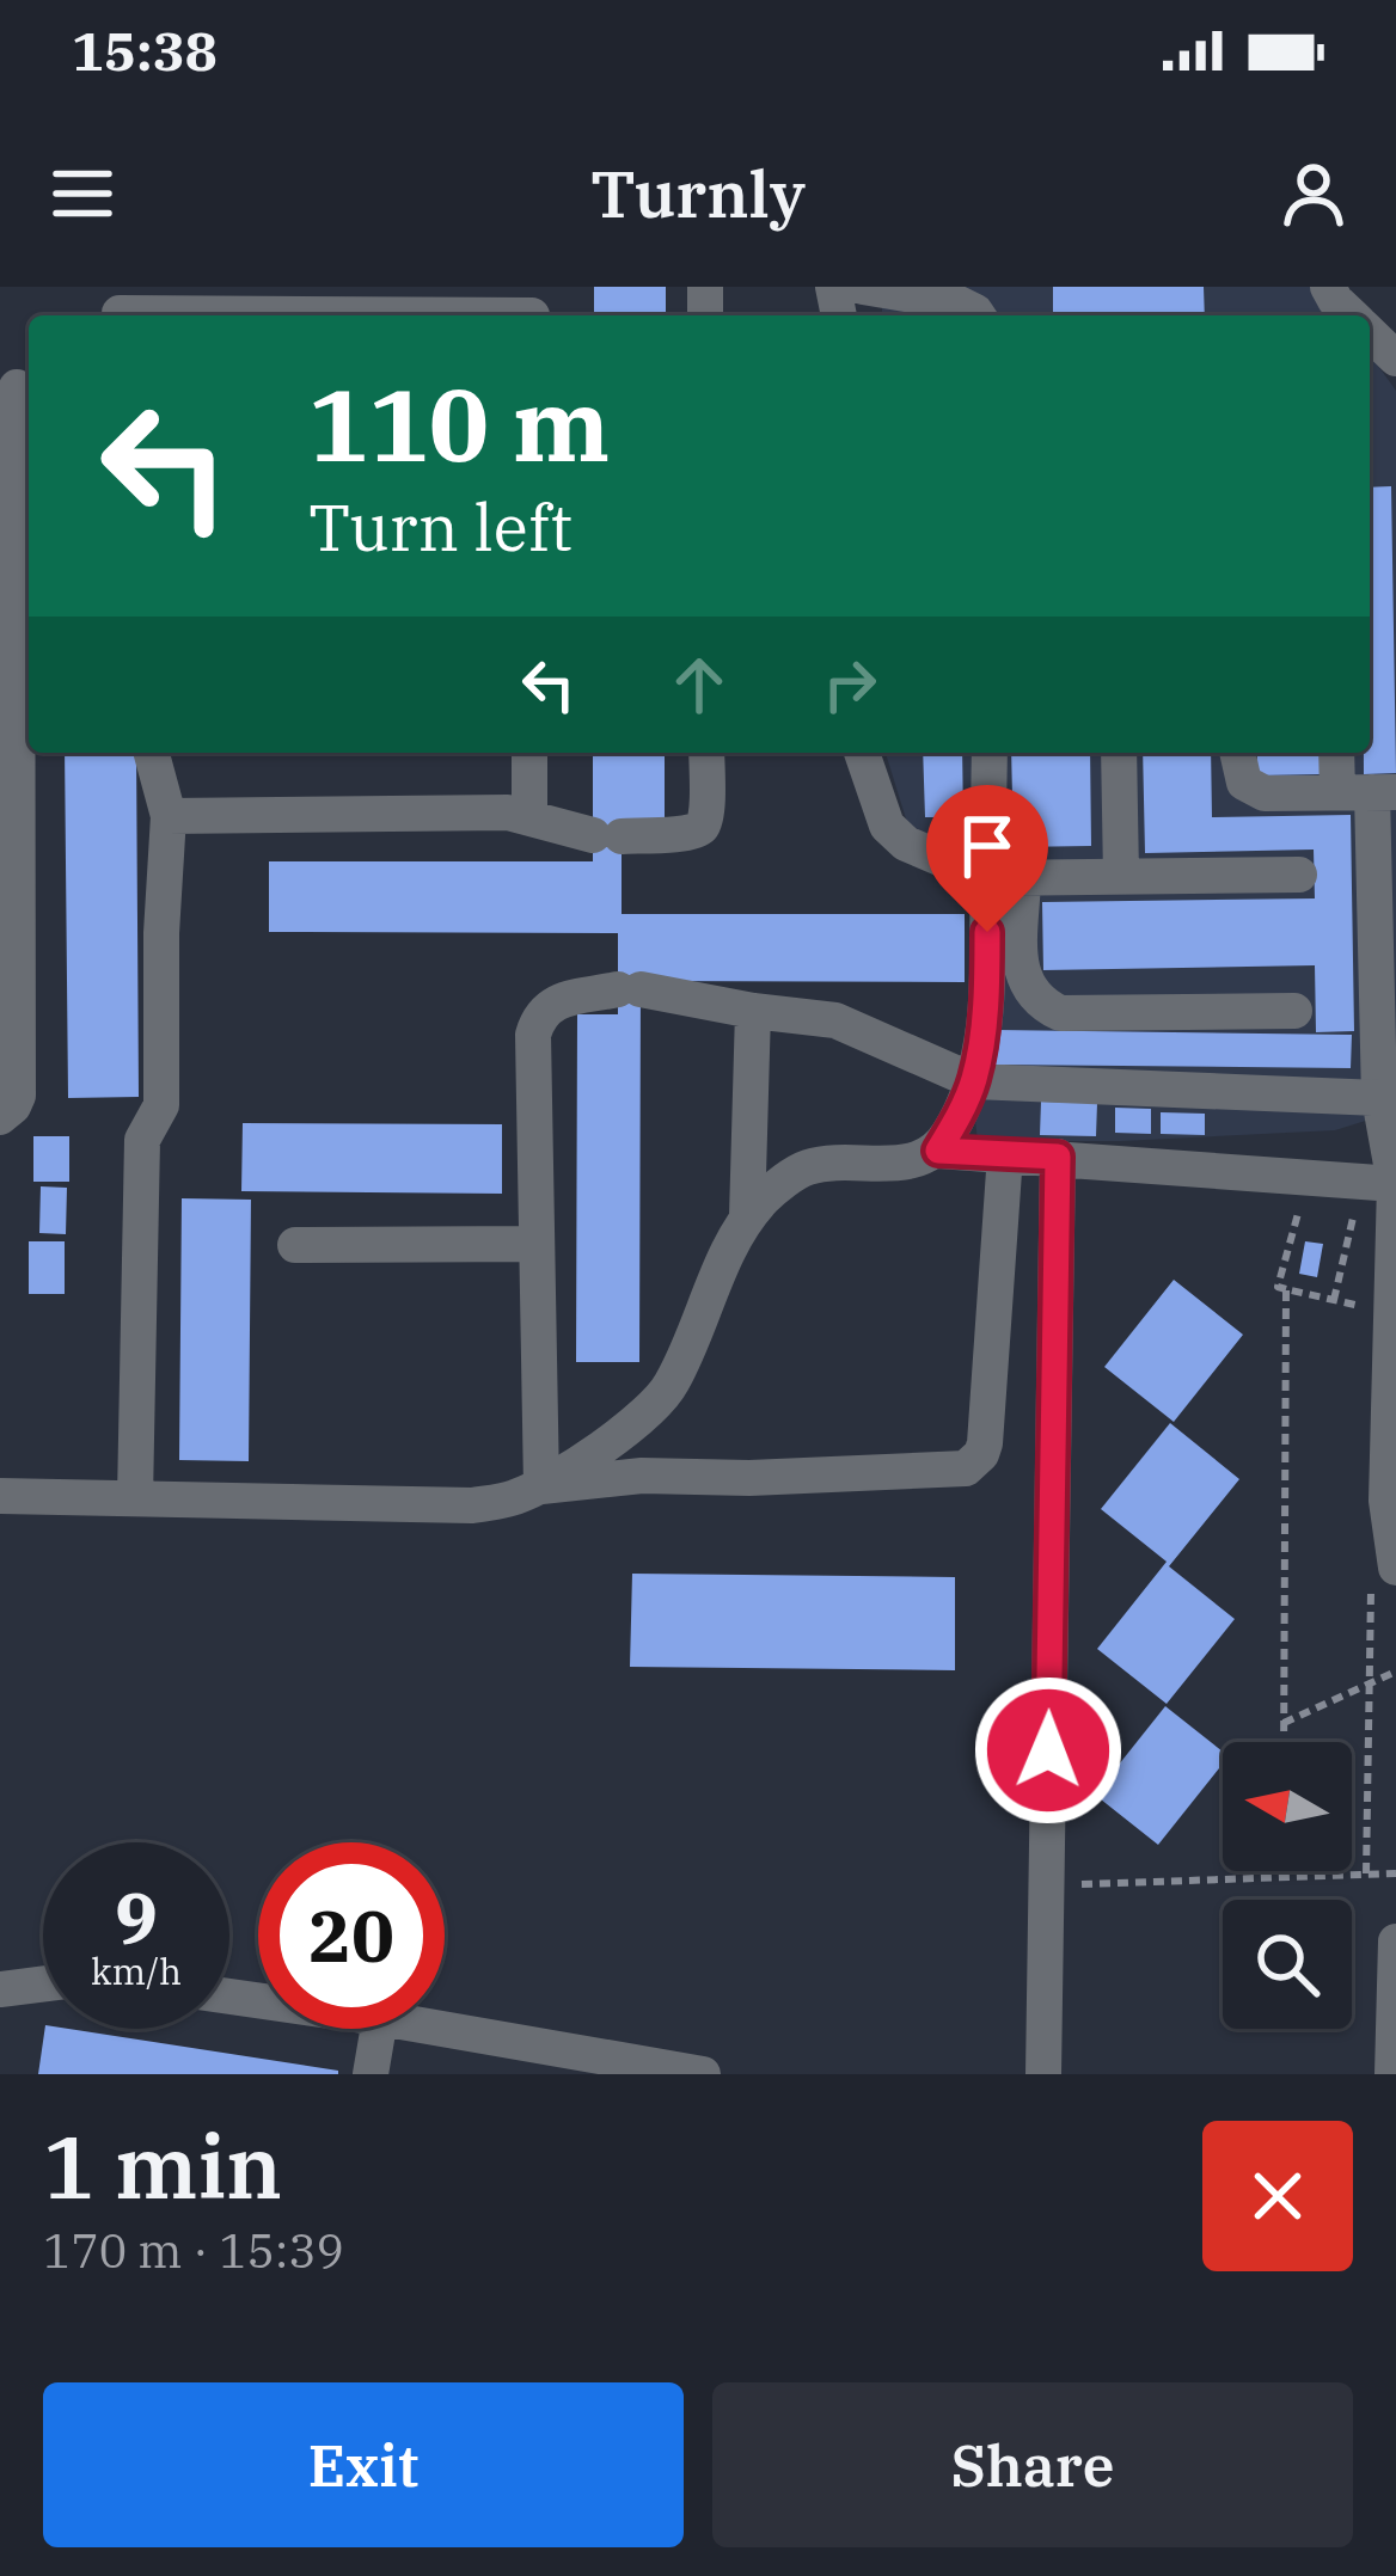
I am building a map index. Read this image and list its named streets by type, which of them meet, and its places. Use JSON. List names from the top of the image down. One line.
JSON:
{"north":"left","page":{"status":"15:38","header":"Turnly","turn":["110 m","Turn left"],"speed":"9 km/h","limit":"20","heading":["1 min","170 m · 15:39"],"buttons":["Exit","Share"]}}
